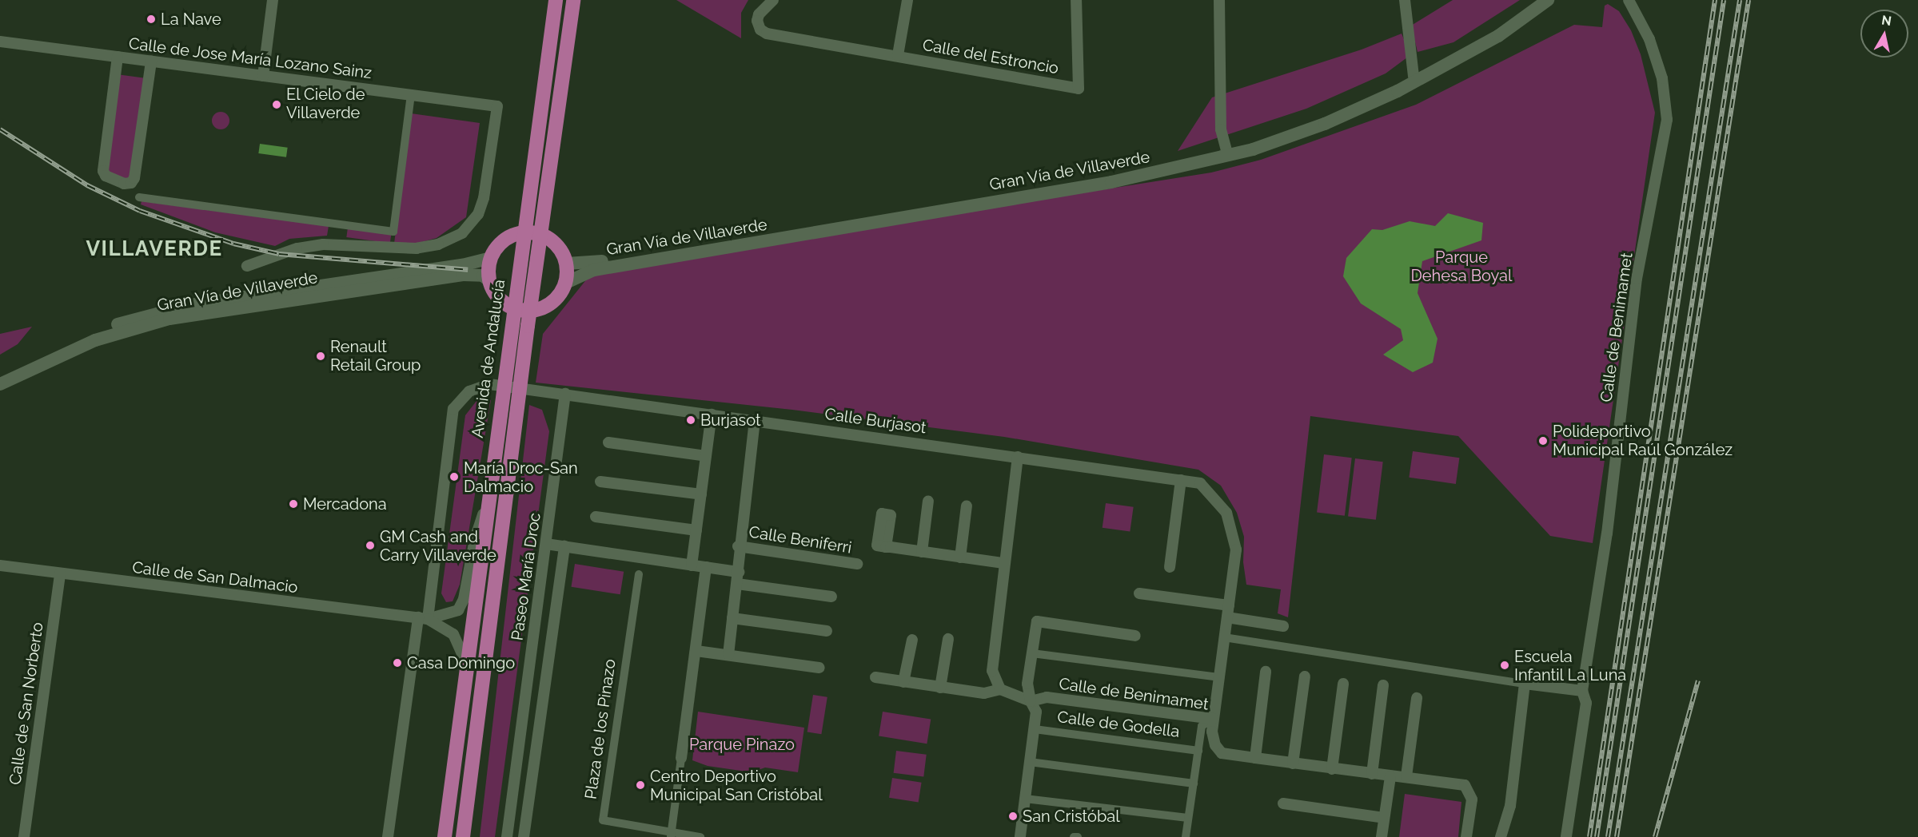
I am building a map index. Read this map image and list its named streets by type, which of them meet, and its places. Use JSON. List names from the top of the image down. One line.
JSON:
{"streets":{"main road":["Avenida de Andalucía"],"street":["Calle del Estroncio","Calle de Jose María Lozano Sainz","Gran Vía de Villaverde","Calle de Benimamet","Calle Burjasot","Calle Beniferri","Paseo María Droc","Calle de San Dalmacio","Calle de San Norberto","Calle de Godella","Plaza de los Pinazo"]},"crossings":[["Calle de Benimamet","Calle Burjasot"],["Calle de Benimamet","Calle de Godella"],["Avenida de Andalucía","Calle de San Dalmacio"],["Calle Burjasot","Calle Beniferri"],["Calle Burjasot","Paseo María Droc"],["Calle Burjasot","Calle de Godella"],["Calle de San Dalmacio","Calle de San Norberto"]],"districts":["VILLAVERDE"],"parks":["Parque Dehesa Boyal","Parque Pinazo"],"places":["La Nave","El Cielo de Villaverde","Renault Retail Group","Burjasot","Polideportivo Municipal Raúl González","María Droc-San Dalmacio","Mercadona","GM Cash and Carry Villaverde","Casa Domingo","Escuela Infantil La Luna","Centro Deportivo Municipal San Cristóbal","San Cristóbal"],"north":"top"}
